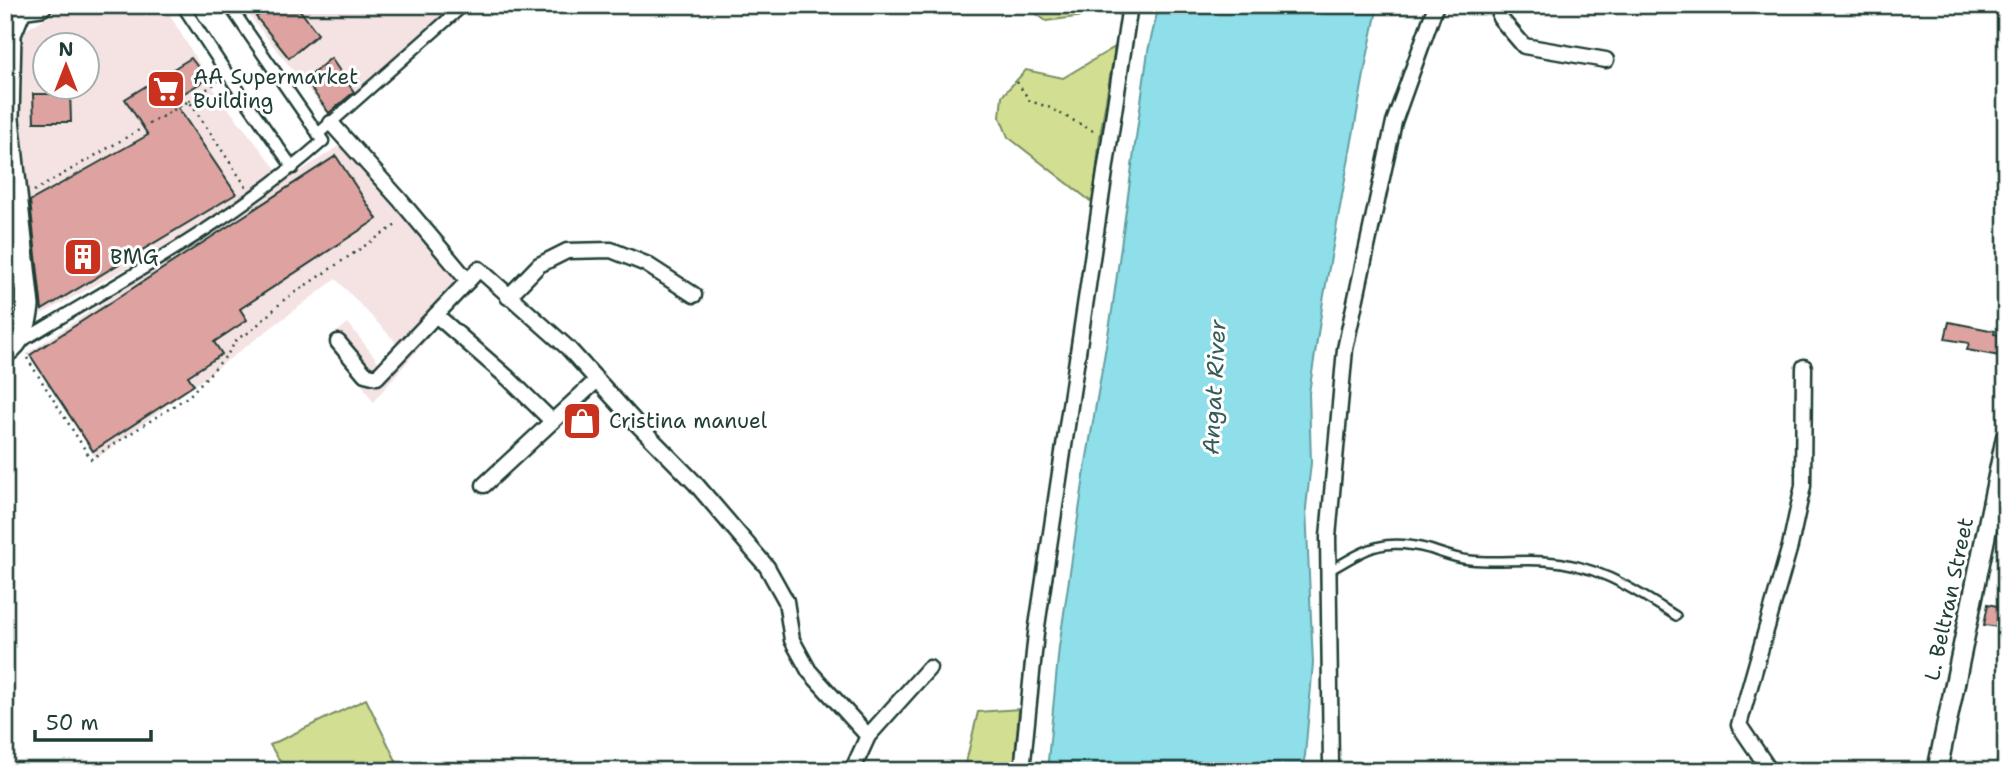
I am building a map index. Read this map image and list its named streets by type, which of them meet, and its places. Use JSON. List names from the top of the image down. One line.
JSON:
{"streets":{"street":["L. Beltran Street"]},"water":["Angat River"],"places":{"supermarket":["AA Supermarket Building"],"building":["BMG"],"shop":["Cristina manuel"]},"scale_bar":"50 m","north":"top"}
